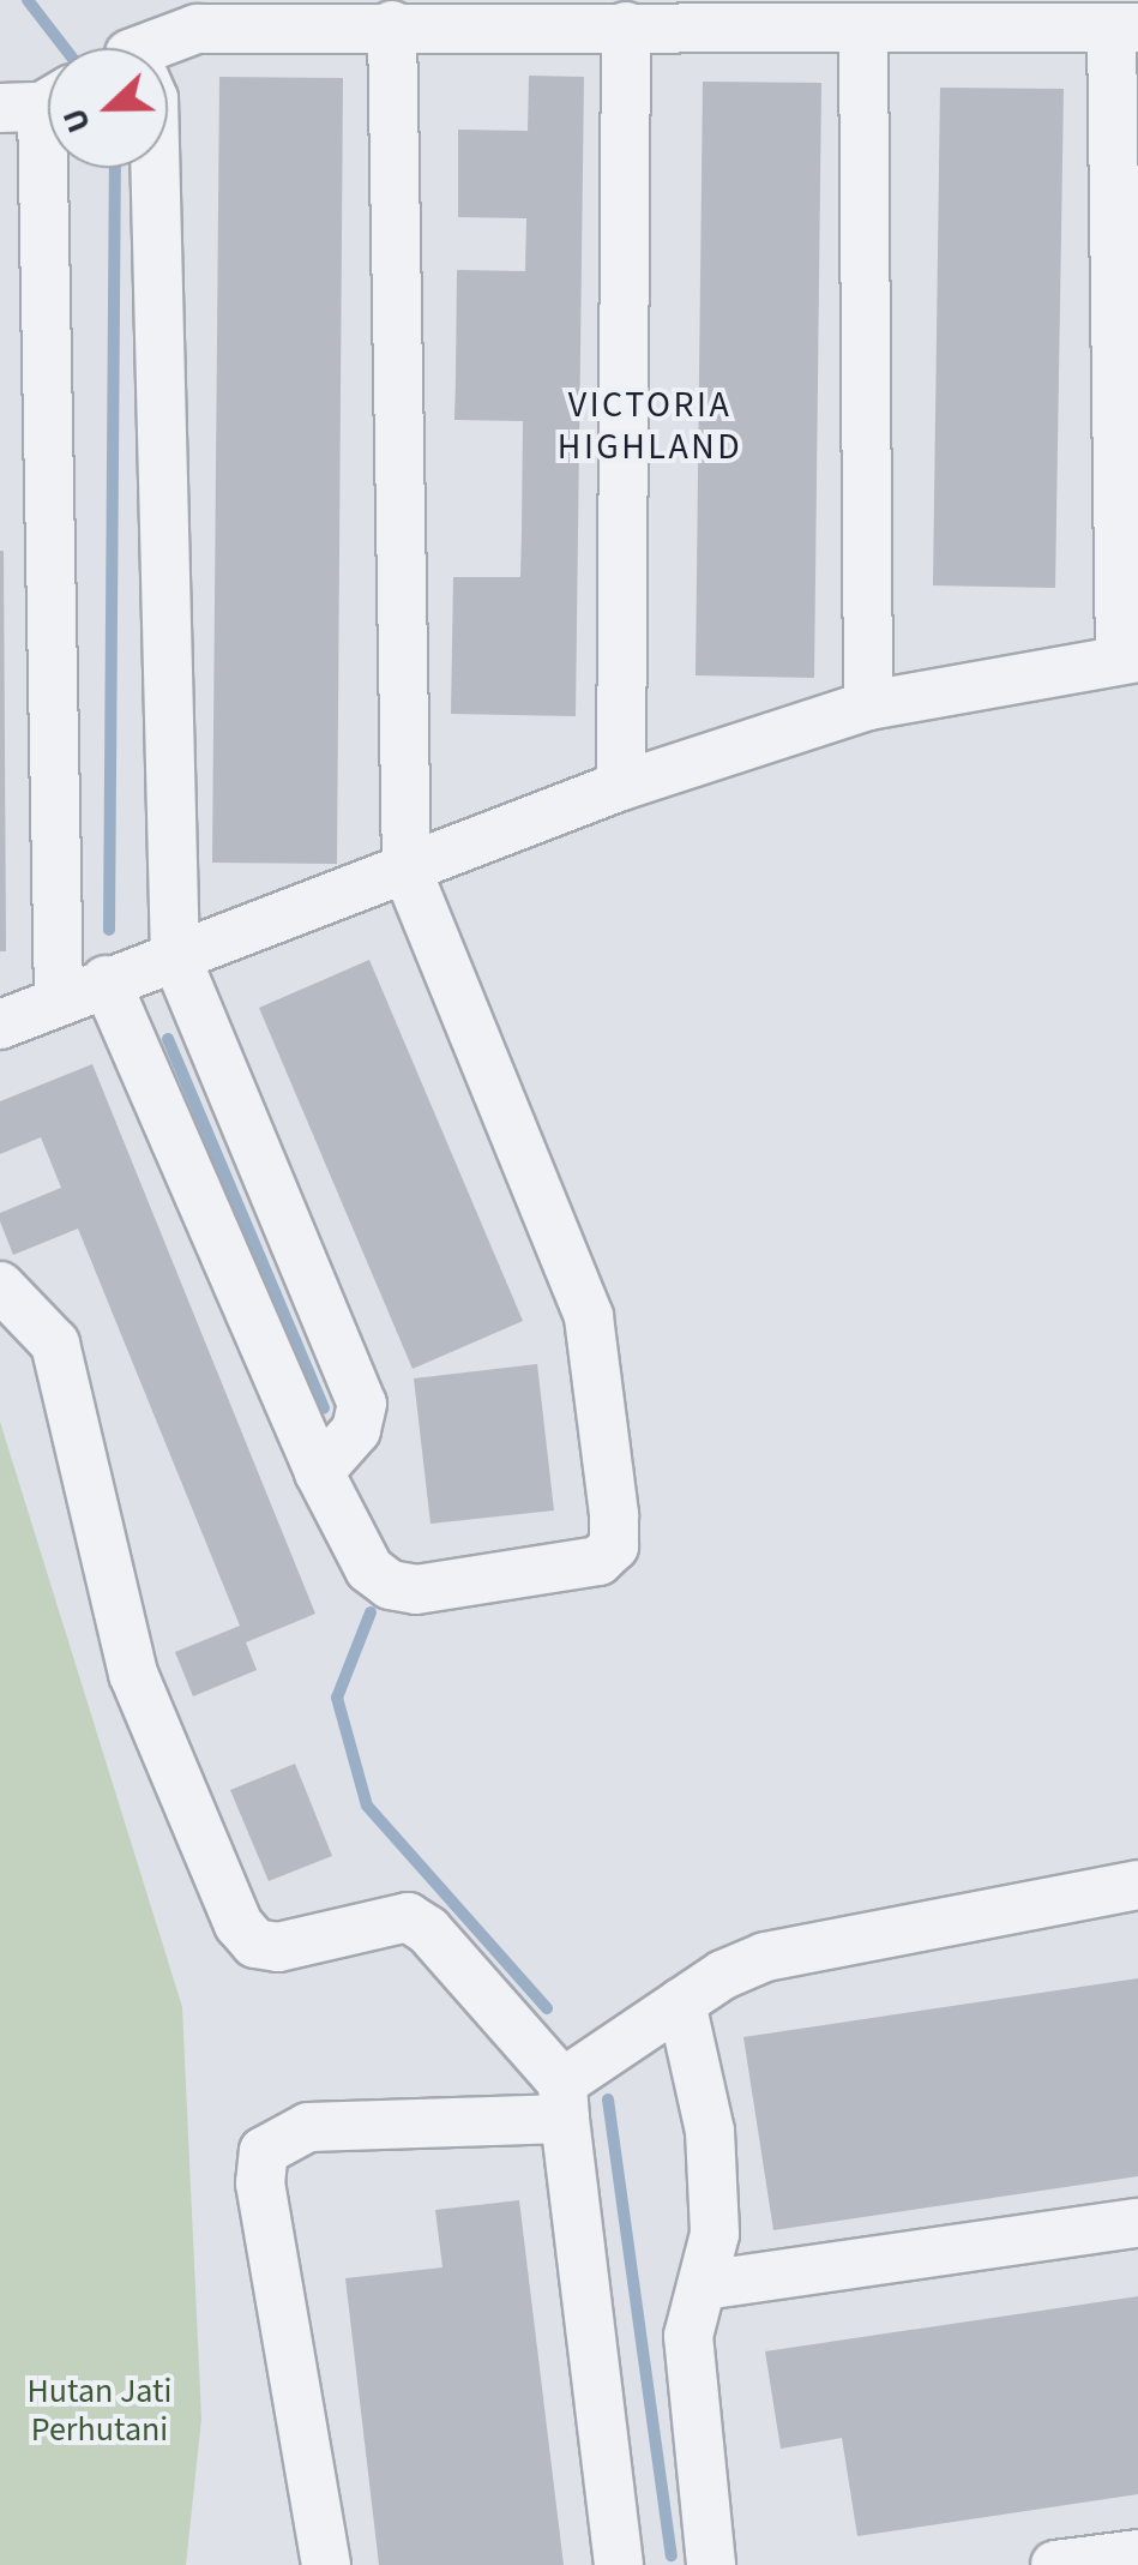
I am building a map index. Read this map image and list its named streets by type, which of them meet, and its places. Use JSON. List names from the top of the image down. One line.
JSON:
{"districts":["VICTORIA HIGHLAND"],"parks":["Hutan Jati Perhutani"],"north":"left"}
